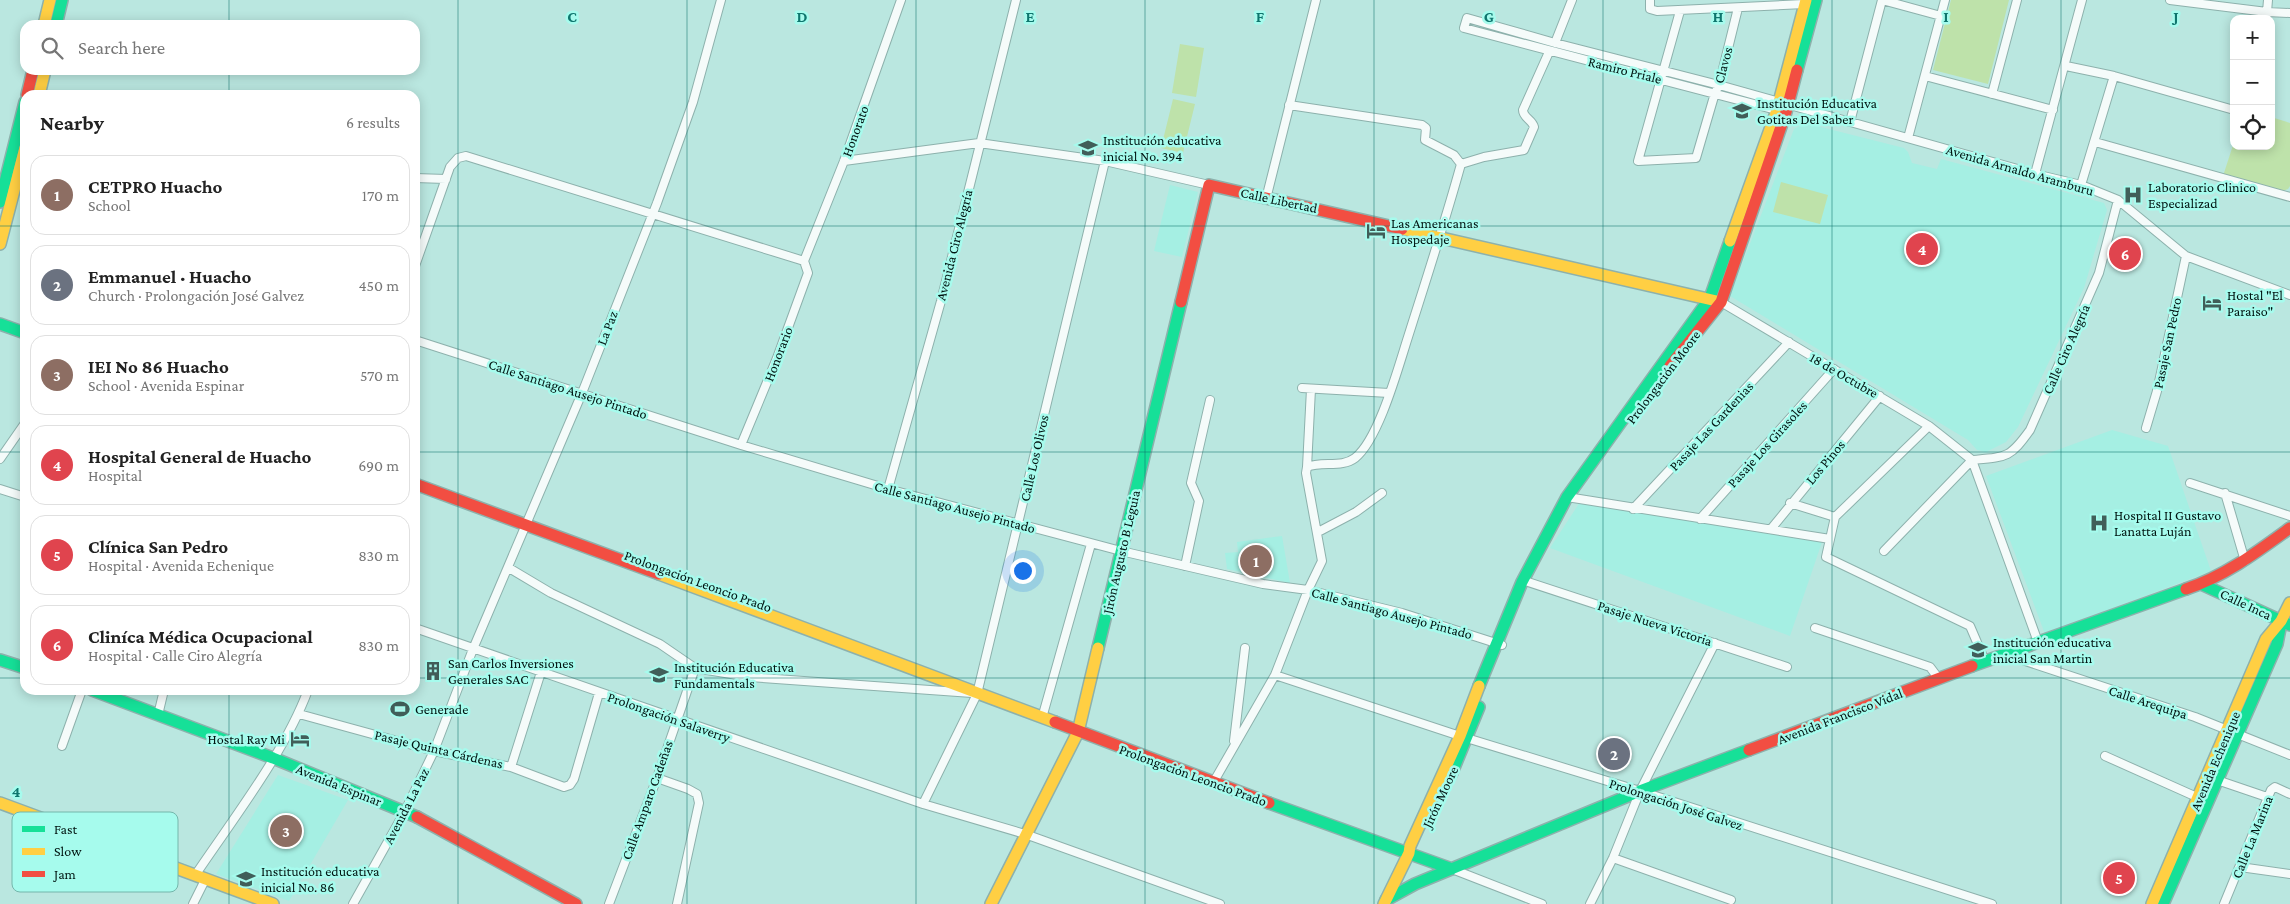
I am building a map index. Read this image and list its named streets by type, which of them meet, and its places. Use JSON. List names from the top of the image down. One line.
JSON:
{"streets":{"street":["Clavos","Ramiro Priale","Honorato","Avenida Arnaldo Aramburu","Calle Libertad","Avenida Ciro Alegría","La Paz","Pasaje San Pedro","Calle Ciro Alegría","Honorario","18 de Octubre","Prolongación Moore","Calle Santiago Ausejo Pintado","Pasaje Las Gardenias","Pasaje Los Girasoles","Calle Los Olivos","Los Pinos","Jirón Augusto B Leguia","Prolongación Leoncio Prado","Calle Inca","Pasaje Nueva Victoria","Calle Arequipa","Avenida Francisco Vidal","Prolongación Salaverry","Pasaje Quinta Cárdenas","Avenida Echenique","Avenida Espinar","Jirón Moore","Calle Amparo Cadeñas","Prolongación José Galvez","Avenida La Paz","Calle La Marina"]},"crossings":[["Clavos","Ramiro Priale"],["Ramiro Priale","Avenida Arnaldo Aramburu"],["Ramiro Priale","Prolongación Moore"],["Honorato","Calle Libertad"],["Honorato","Honorario"],["Avenida Arnaldo Aramburu","Pasaje San Pedro"],["Avenida Arnaldo Aramburu","Calle Ciro Alegría"],["Avenida Arnaldo Aramburu","Prolongación Moore"],["Calle Libertad","Avenida Ciro Alegría"],["Calle Libertad","18 de Octubre"],["Calle Libertad","Prolongación Moore"],["Calle Libertad","Calle Los Olivos"],["Calle Libertad","Jirón Augusto B Leguia"],["Avenida Ciro Alegría","Calle Santiago Ausejo Pintado"],["La Paz","Calle Santiago Ausejo Pintado"],["La Paz","Prolongación Leoncio Prado"],["La Paz","Prolongación Salaverry"],["La Paz","Avenida La Paz"],["Calle Ciro Alegría","18 de Octubre"],["Honorario","Calle Santiago Ausejo Pintado"],["18 de Octubre","Prolongación Moore"],["18 de Octubre","Pasaje Las Gardenias"],["18 de Octubre","Pasaje Los Girasoles"],["18 de Octubre","Los Pinos"],["Prolongación Moore","Calle Santiago Ausejo Pintado"],["Prolongación Moore","Pasaje Nueva Victoria"],["Prolongación Moore","Jirón Moore"],["Prolongación Moore","Prolongación José Galvez"],["Calle Santiago Ausejo Pintado","Calle Los Olivos"],["Calle Santiago Ausejo Pintado","Jirón Augusto B Leguia"],["Calle Los Olivos","Prolongación Leoncio Prado"],["Calle Los Olivos","Prolongación Salaverry"],["Jirón Augusto B Leguia","Prolongación Leoncio Prado"],["Jirón Augusto B Leguia","Prolongación Salaverry"],["Prolongación Leoncio Prado","Avenida Francisco Vidal"],["Prolongación Leoncio Prado","Jirón Moore"],["Prolongación Leoncio Prado","Calle Amparo Cadeñas"],["Calle Inca","Avenida Francisco Vidal"],["Calle Inca","Avenida Echenique"],["Calle Arequipa","Avenida Francisco Vidal"],["Calle Arequipa","Avenida Echenique"],["Avenida Francisco Vidal","Jirón Moore"],["Avenida Francisco Vidal","Prolongación José Galvez"],["Prolongación Salaverry","Pasaje Quinta Cárdenas"],["Prolongación Salaverry","Calle Amparo Cadeñas"],["Prolongación Salaverry","Avenida La Paz"],["Pasaje Quinta Cárdenas","Avenida La Paz"],["Avenida Espinar","Avenida La Paz"],["Jirón Moore","Prolongación José Galvez"]],"places":{"school or university":["Institución Educativa Gotitas Del Saber","Institución educativa inicial No. 394","Institución educativa inicial San Martin","Institución Educativa Fundamentals","Institución educativa inicial No. 86"],"hospital":["Laboratorio Clinico Especializad","Hospital II Gustavo Lanatta Luján"],"hotel":["Las Americanas Hospedaje","Hostal \"El Paraiso\"","Hostal Ray Mi"],"building":["San Carlos Inversiones Generales SAC"],"sports":["Generade"]},"legend":["Fast","Slow","Jam"],"page":{"map_buttons":["+","−"],"search":"Search here","heading":["Nearby","6 results"],"list":[{"mark":"1","name":"CETPRO Huacho","note":"School","value":"170 m"},{"mark":"2","name":"Emmanuel · Huacho","note":"Church · Prolongación José Galvez","value":"450 m"},{"mark":"3","name":"IEI No 86 Huacho","note":"School · Avenida Espinar","value":"570 m"},{"mark":"4","name":"Hospital General de Huacho","note":"Hospital","value":"690 m"},{"mark":"5","name":"Clínica San Pedro","note":"Hospital · Avenida Echenique","value":"830 m"},{"mark":"6","name":"Cliníca Médica Ocupacional","note":"Hospital · Calle Ciro Alegría","value":"830 m"}],"pins":["4","6","1","2","3","5"]},"grid":{"columns":["C","D","E","F","G","H","I","J"],"rows":["4"]}}
